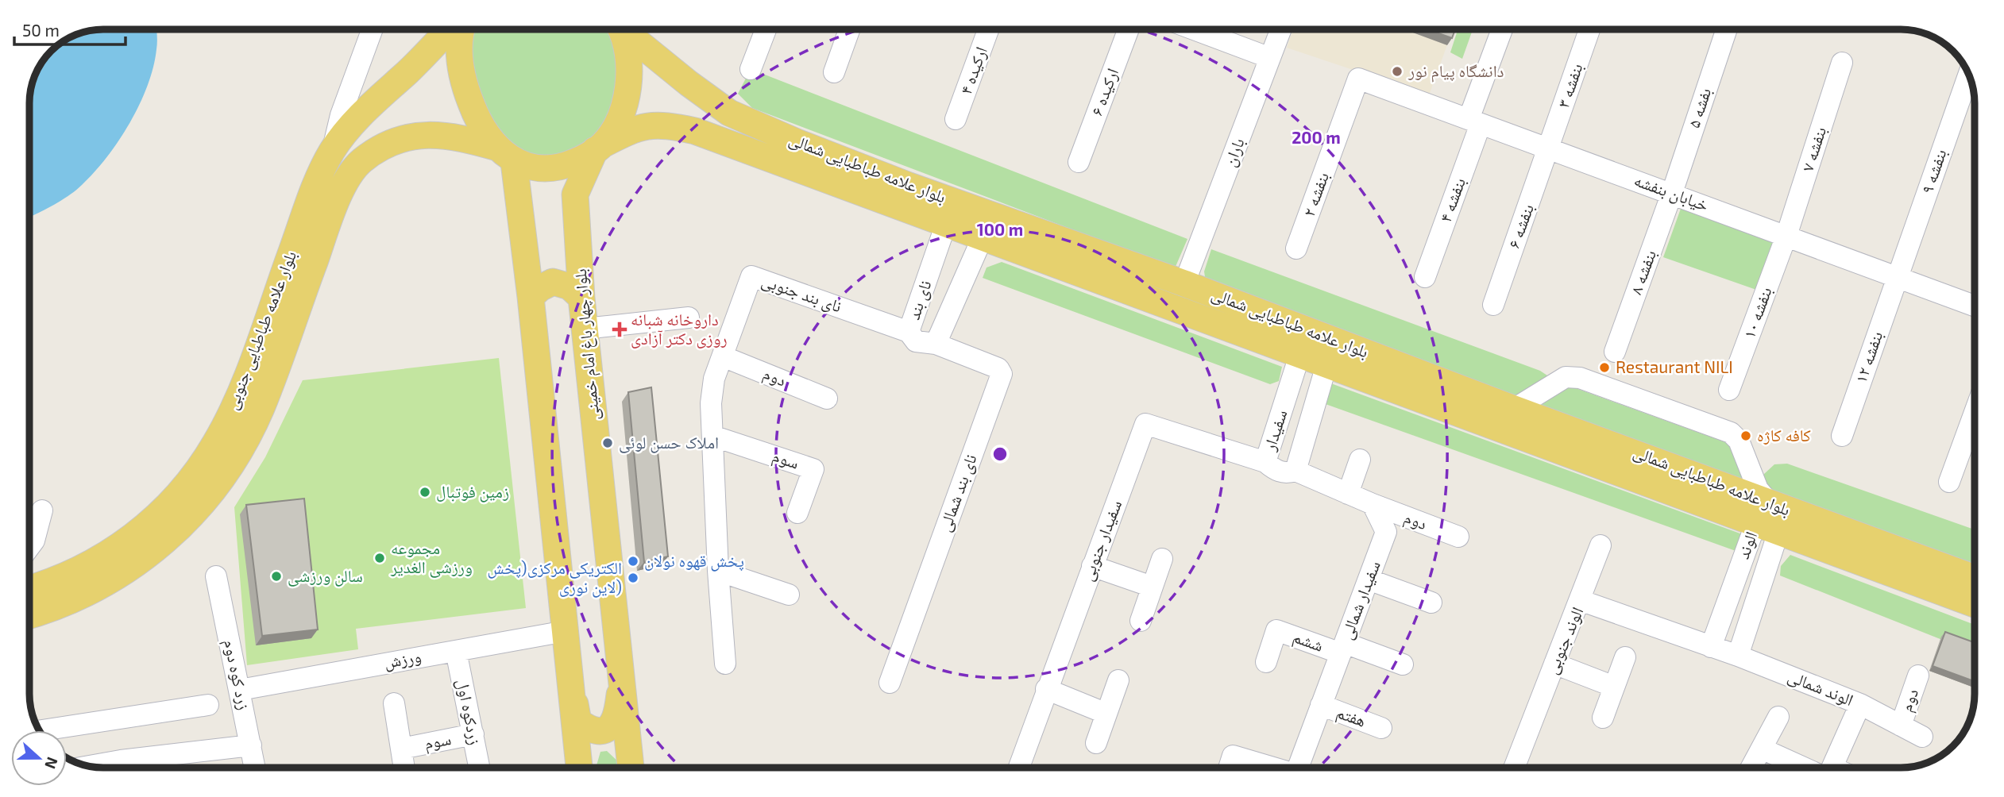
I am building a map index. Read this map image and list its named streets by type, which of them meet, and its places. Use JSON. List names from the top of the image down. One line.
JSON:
{"streets":{"main road":["بلوار علامه طباطبایی شمالی","بلوار علامه طباطبایی جنوبی","بلوار چهار باغ امام خمینی"],"street":["ارکیده ۴","بنفشه ۳","ارکیده ۶","بفشه ۵","بنفشه ۷","باران","بنفشه ۹","خیابان بنفشه","بنفشه ۲","بنفشه ۴","بنفشه ۶","بنفشه ۸","نای بند جنوبی","نای بند","بنفشه ۱۰","بنفشه ۱۲","دوم","سفیدار","سوم","نای بند شمالی","سفیدار جنوبی","الوند","سفیدار شمالی","الوند جنوبی","ششم","ورزش","زرد کوه دوم","الوند شمالی","زردکوه اول","هفتم"]},"crossings":[["بنفشه ۳","خیابان بنفشه"],["بنفشه ۳","بنفشه ۶"],["بفشه ۵","خیابان بنفشه"],["بفشه ۵","بنفشه ۸"],["بنفشه ۷","خیابان بنفشه"],["بنفشه ۷","بنفشه ۱۰"],["باران","بلوار علامه طباطبایی شمالی"],["بلوار علامه طباطبایی شمالی","نای بند"],["بلوار علامه طباطبایی شمالی","بلوار علامه طباطبایی جنوبی"],["بلوار علامه طباطبایی شمالی","بلوار چهار باغ امام خمینی"],["بلوار علامه طباطبایی شمالی","سفیدار"],["بلوار علامه طباطبایی شمالی","الوند"],["بنفشه ۹","خیابان بنفشه"],["بنفشه ۹","بنفشه ۱۲"],["خیابان بنفشه","بنفشه ۲"],["خیابان بنفشه","بنفشه ۴"],["خیابان بنفشه","بنفشه ۶"],["خیابان بنفشه","بنفشه ۸"],["خیابان بنفشه","بنفشه ۱۰"],["خیابان بنفشه","بنفشه ۱۲"],["نای بند جنوبی","نای بند"],["نای بند جنوبی","دوم"],["نای بند جنوبی","سوم"],["نای بند","نای بند شمالی"],["دوم","سفیدار شمالی"],["دوم","الوند شمالی"],["سفیدار","سفیدار جنوبی"],["سوم","زردکوه اول"],["الوند","الوند جنوبی"],["الوند","الوند شمالی"],["سفیدار شمالی","ششم"],["سفیدار شمالی","هفتم"],["الوند جنوبی","الوند شمالی"],["ورزش","زرد کوه دوم"],["ورزش","زردکوه اول"]],"places":{"other":["دانشگاه پیام نور","Restaurant NILI","کافه کاژه","املاک حسن لوئی","زمین فوتبال","مجموعه ورزشی الغدیر","پخش قهوه نولان","سالن ورزشی","الکتریکی مرکزی(پخش لاین نوری)"],"health":["داروخانه شبانه روزی دکتر آزادی"]},"scale_bar":"50 m","north":"right","rings":["200 m","100 m"]}
